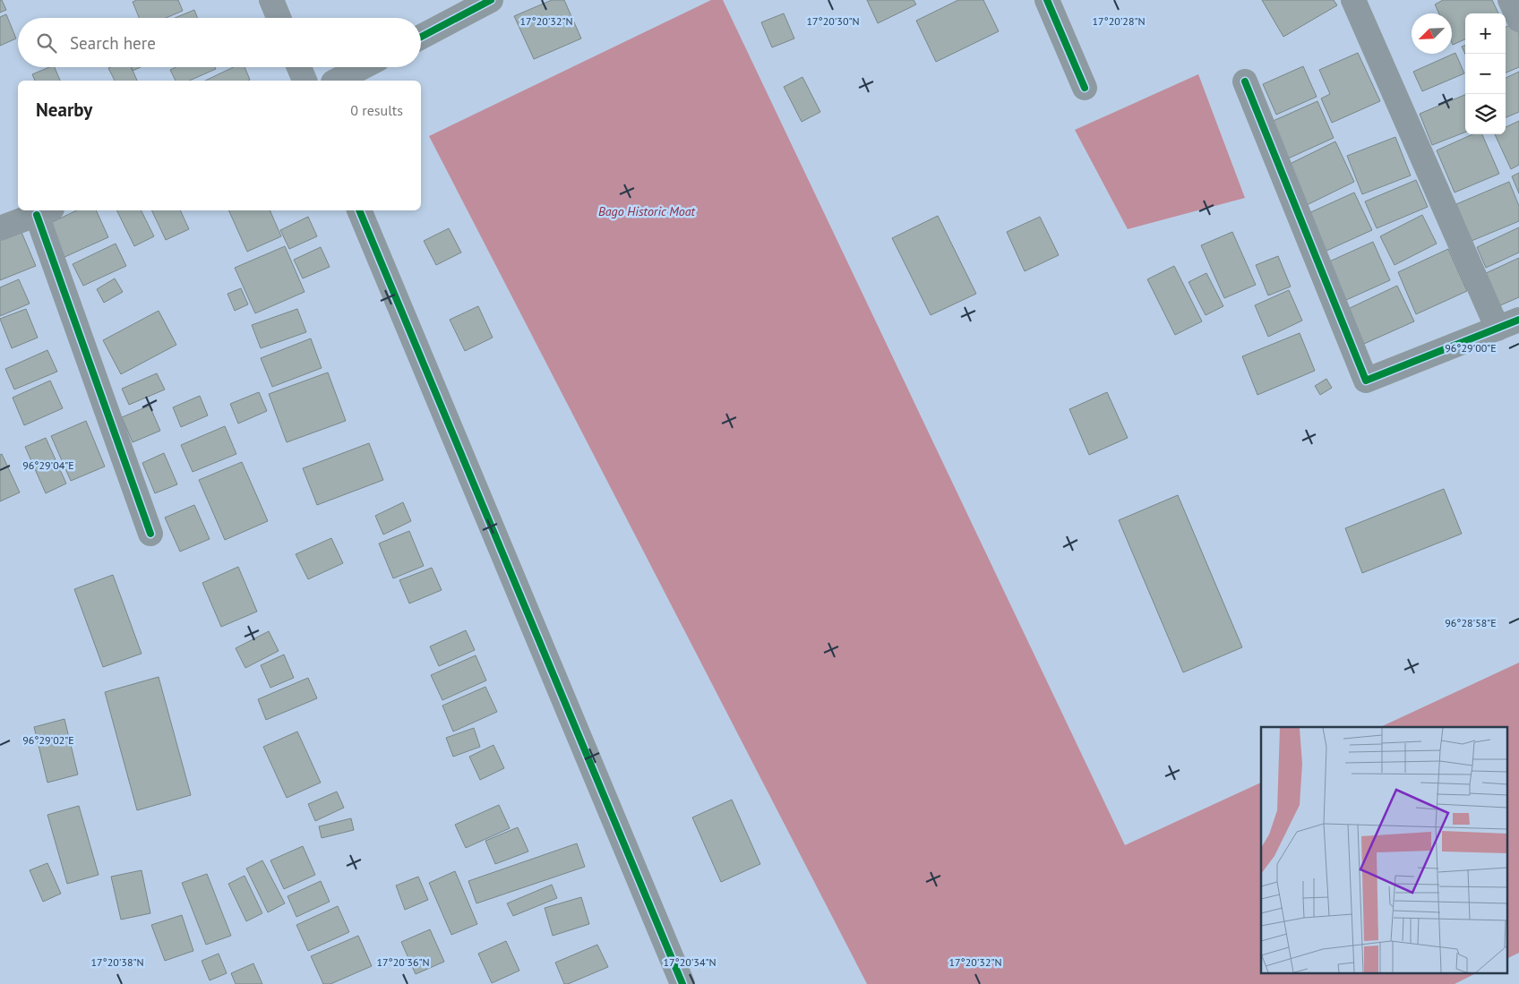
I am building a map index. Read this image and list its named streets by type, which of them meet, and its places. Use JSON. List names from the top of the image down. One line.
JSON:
{"water":["Bago Historic Moat"],"north":"bottom left","page":{"map_buttons":["+","−"],"search":"Search here","heading":["Nearby","0 results"]},"coordinates":["17°20'32\"N","17°20'30\"N","17°20'28\"N","96°29'00\"E","96°29'04\"E","96°28'58\"E","96°29'02\"E","17°20'38\"N","17°20'36\"N","17°20'34\"N"]}
